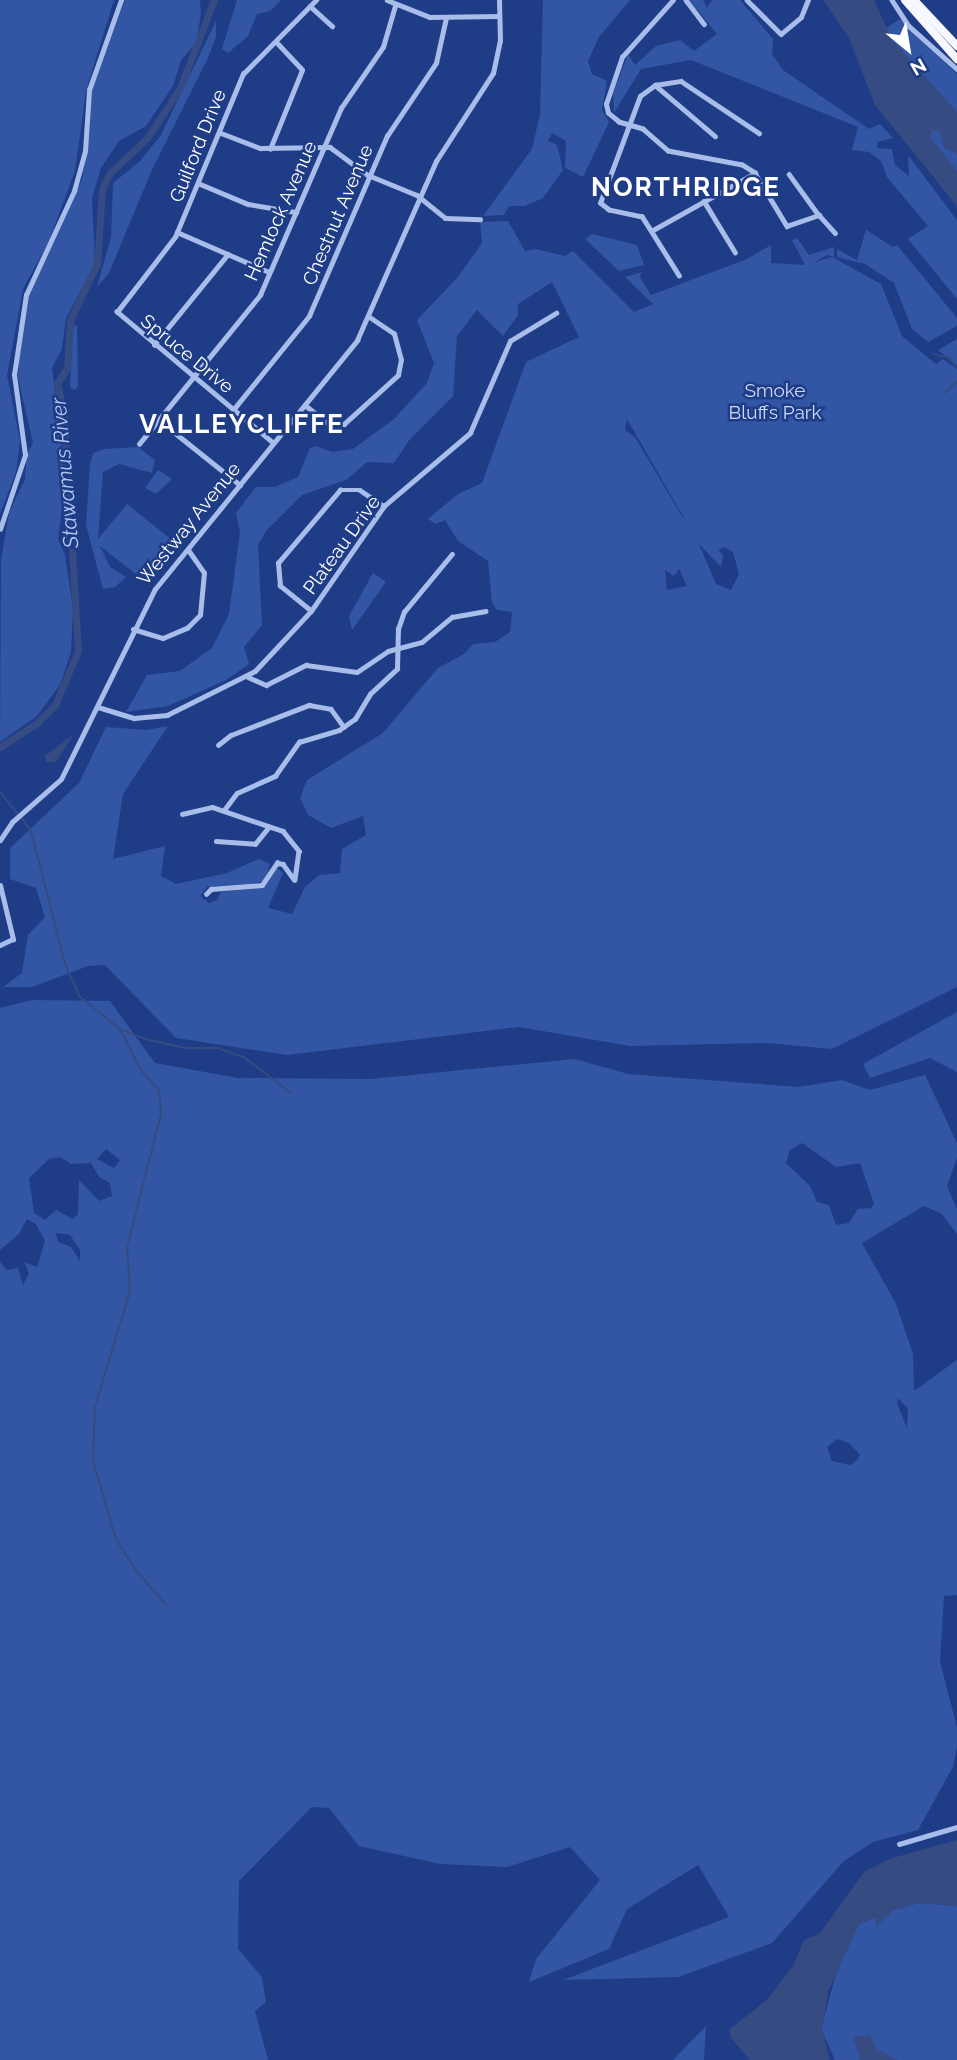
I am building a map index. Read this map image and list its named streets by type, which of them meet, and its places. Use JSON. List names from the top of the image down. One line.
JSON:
{"streets":{"street":["Guilford Drive","Hemlock Avenue","Chestnut Avenue","Spruce Drive","Westway Avenue","Plateau Drive"]},"crossings":[["Guilford Drive","Spruce Drive"],["Hemlock Avenue","Spruce Drive"],["Chestnut Avenue","Spruce Drive"],["Spruce Drive","Westway Avenue"],["Westway Avenue","Plateau Drive"]],"districts":["NORTHRIDGE","VALLEYCLIFFE"],"water":["Stawamus River"],"parks":["Smoke Bluffs Park"],"north":"bottom right"}
